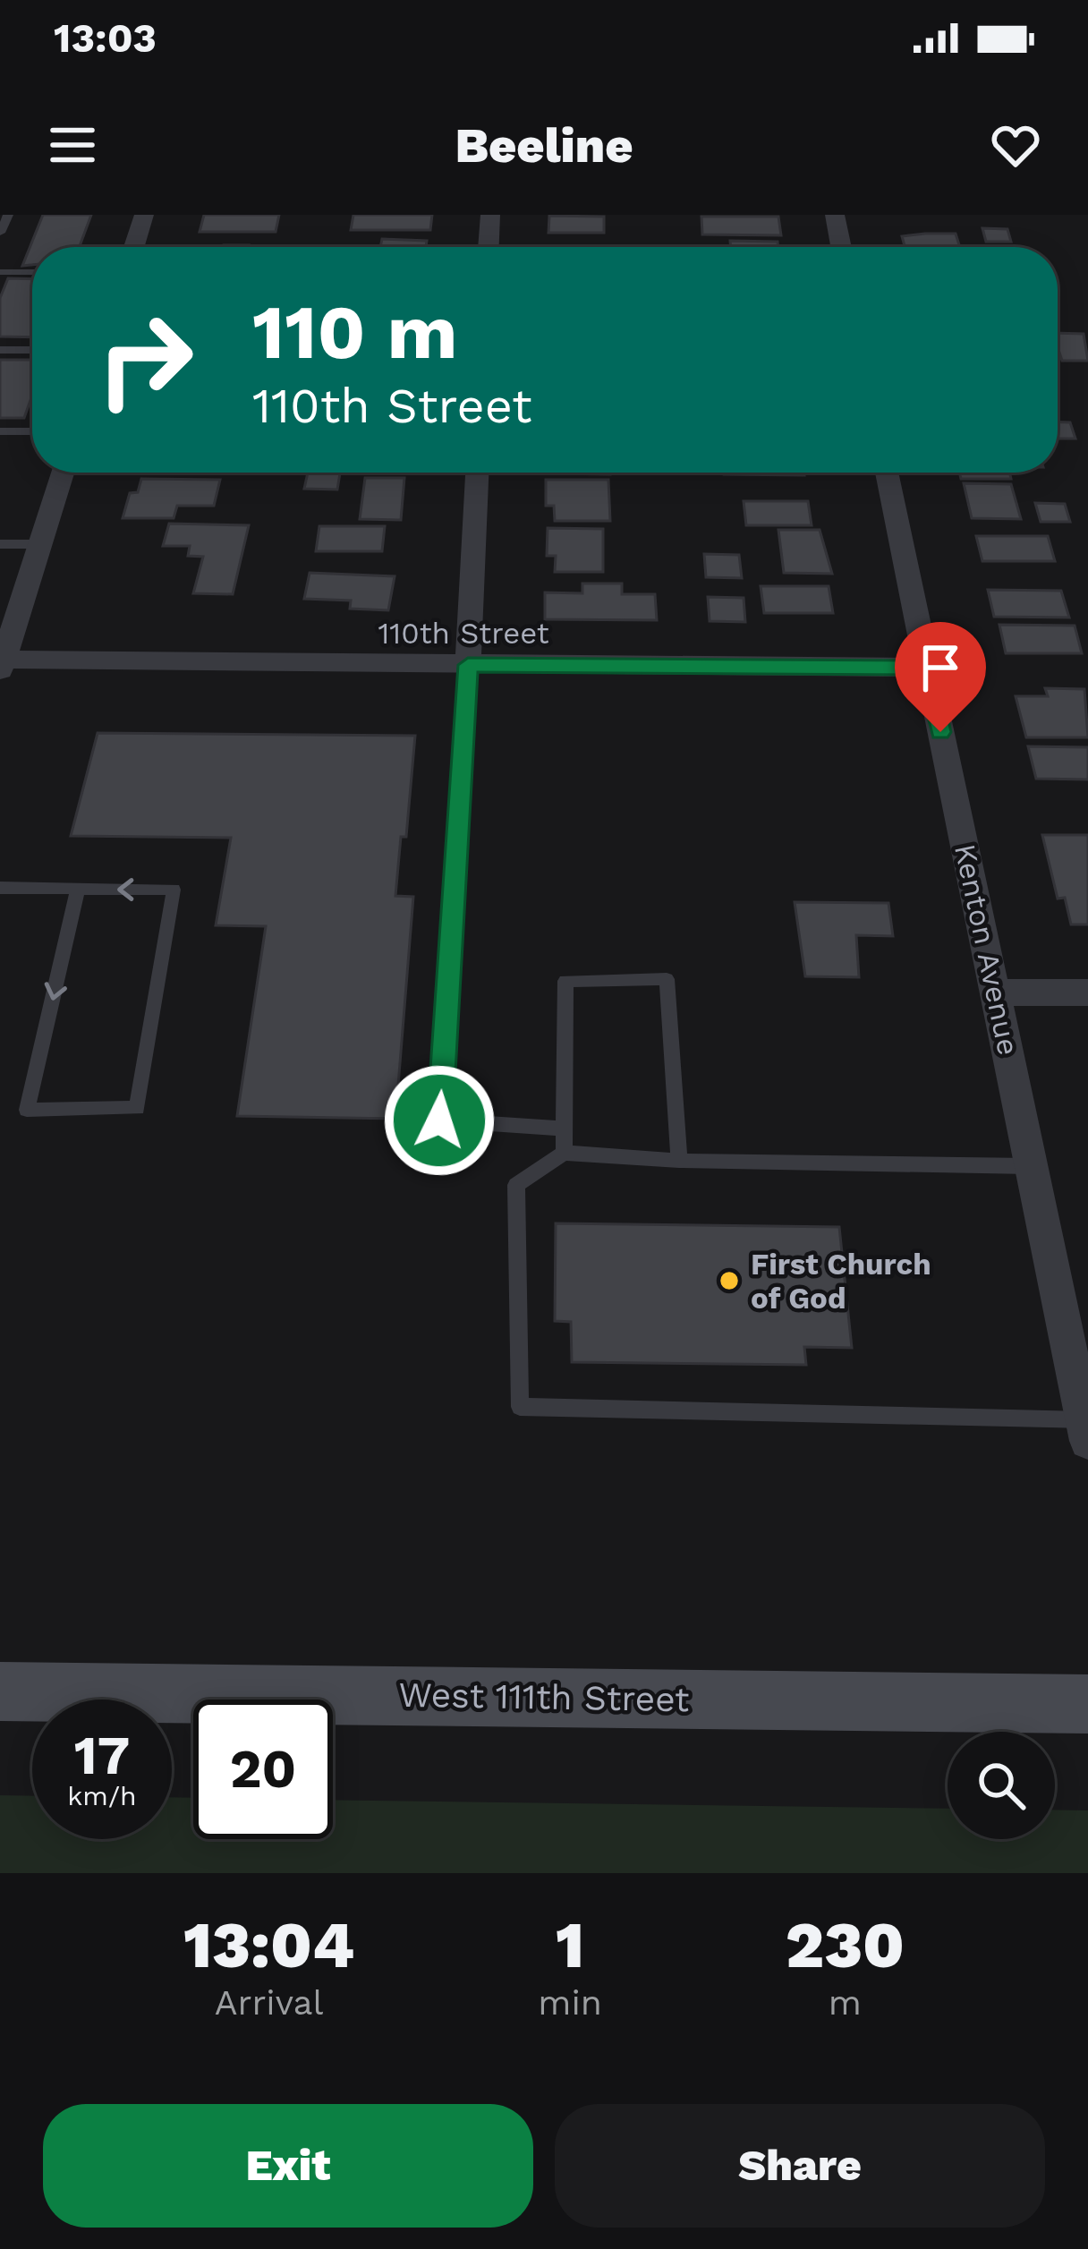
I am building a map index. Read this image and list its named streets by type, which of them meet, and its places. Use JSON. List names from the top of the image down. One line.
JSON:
{"streets":{"main road":["West 111th Street"],"street":["110th Street","Kenton Avenue"]},"crossings":[["110th Street","Kenton Avenue"]],"places":["First Church of God"],"page":{"status":"13:03","header":"Beeline","turn":["110 m","110th Street"],"speed":"17 km/h","limit":"20","eta":["13:04","Arrival","1","min","230","m"],"buttons":["Exit","Share"]}}
